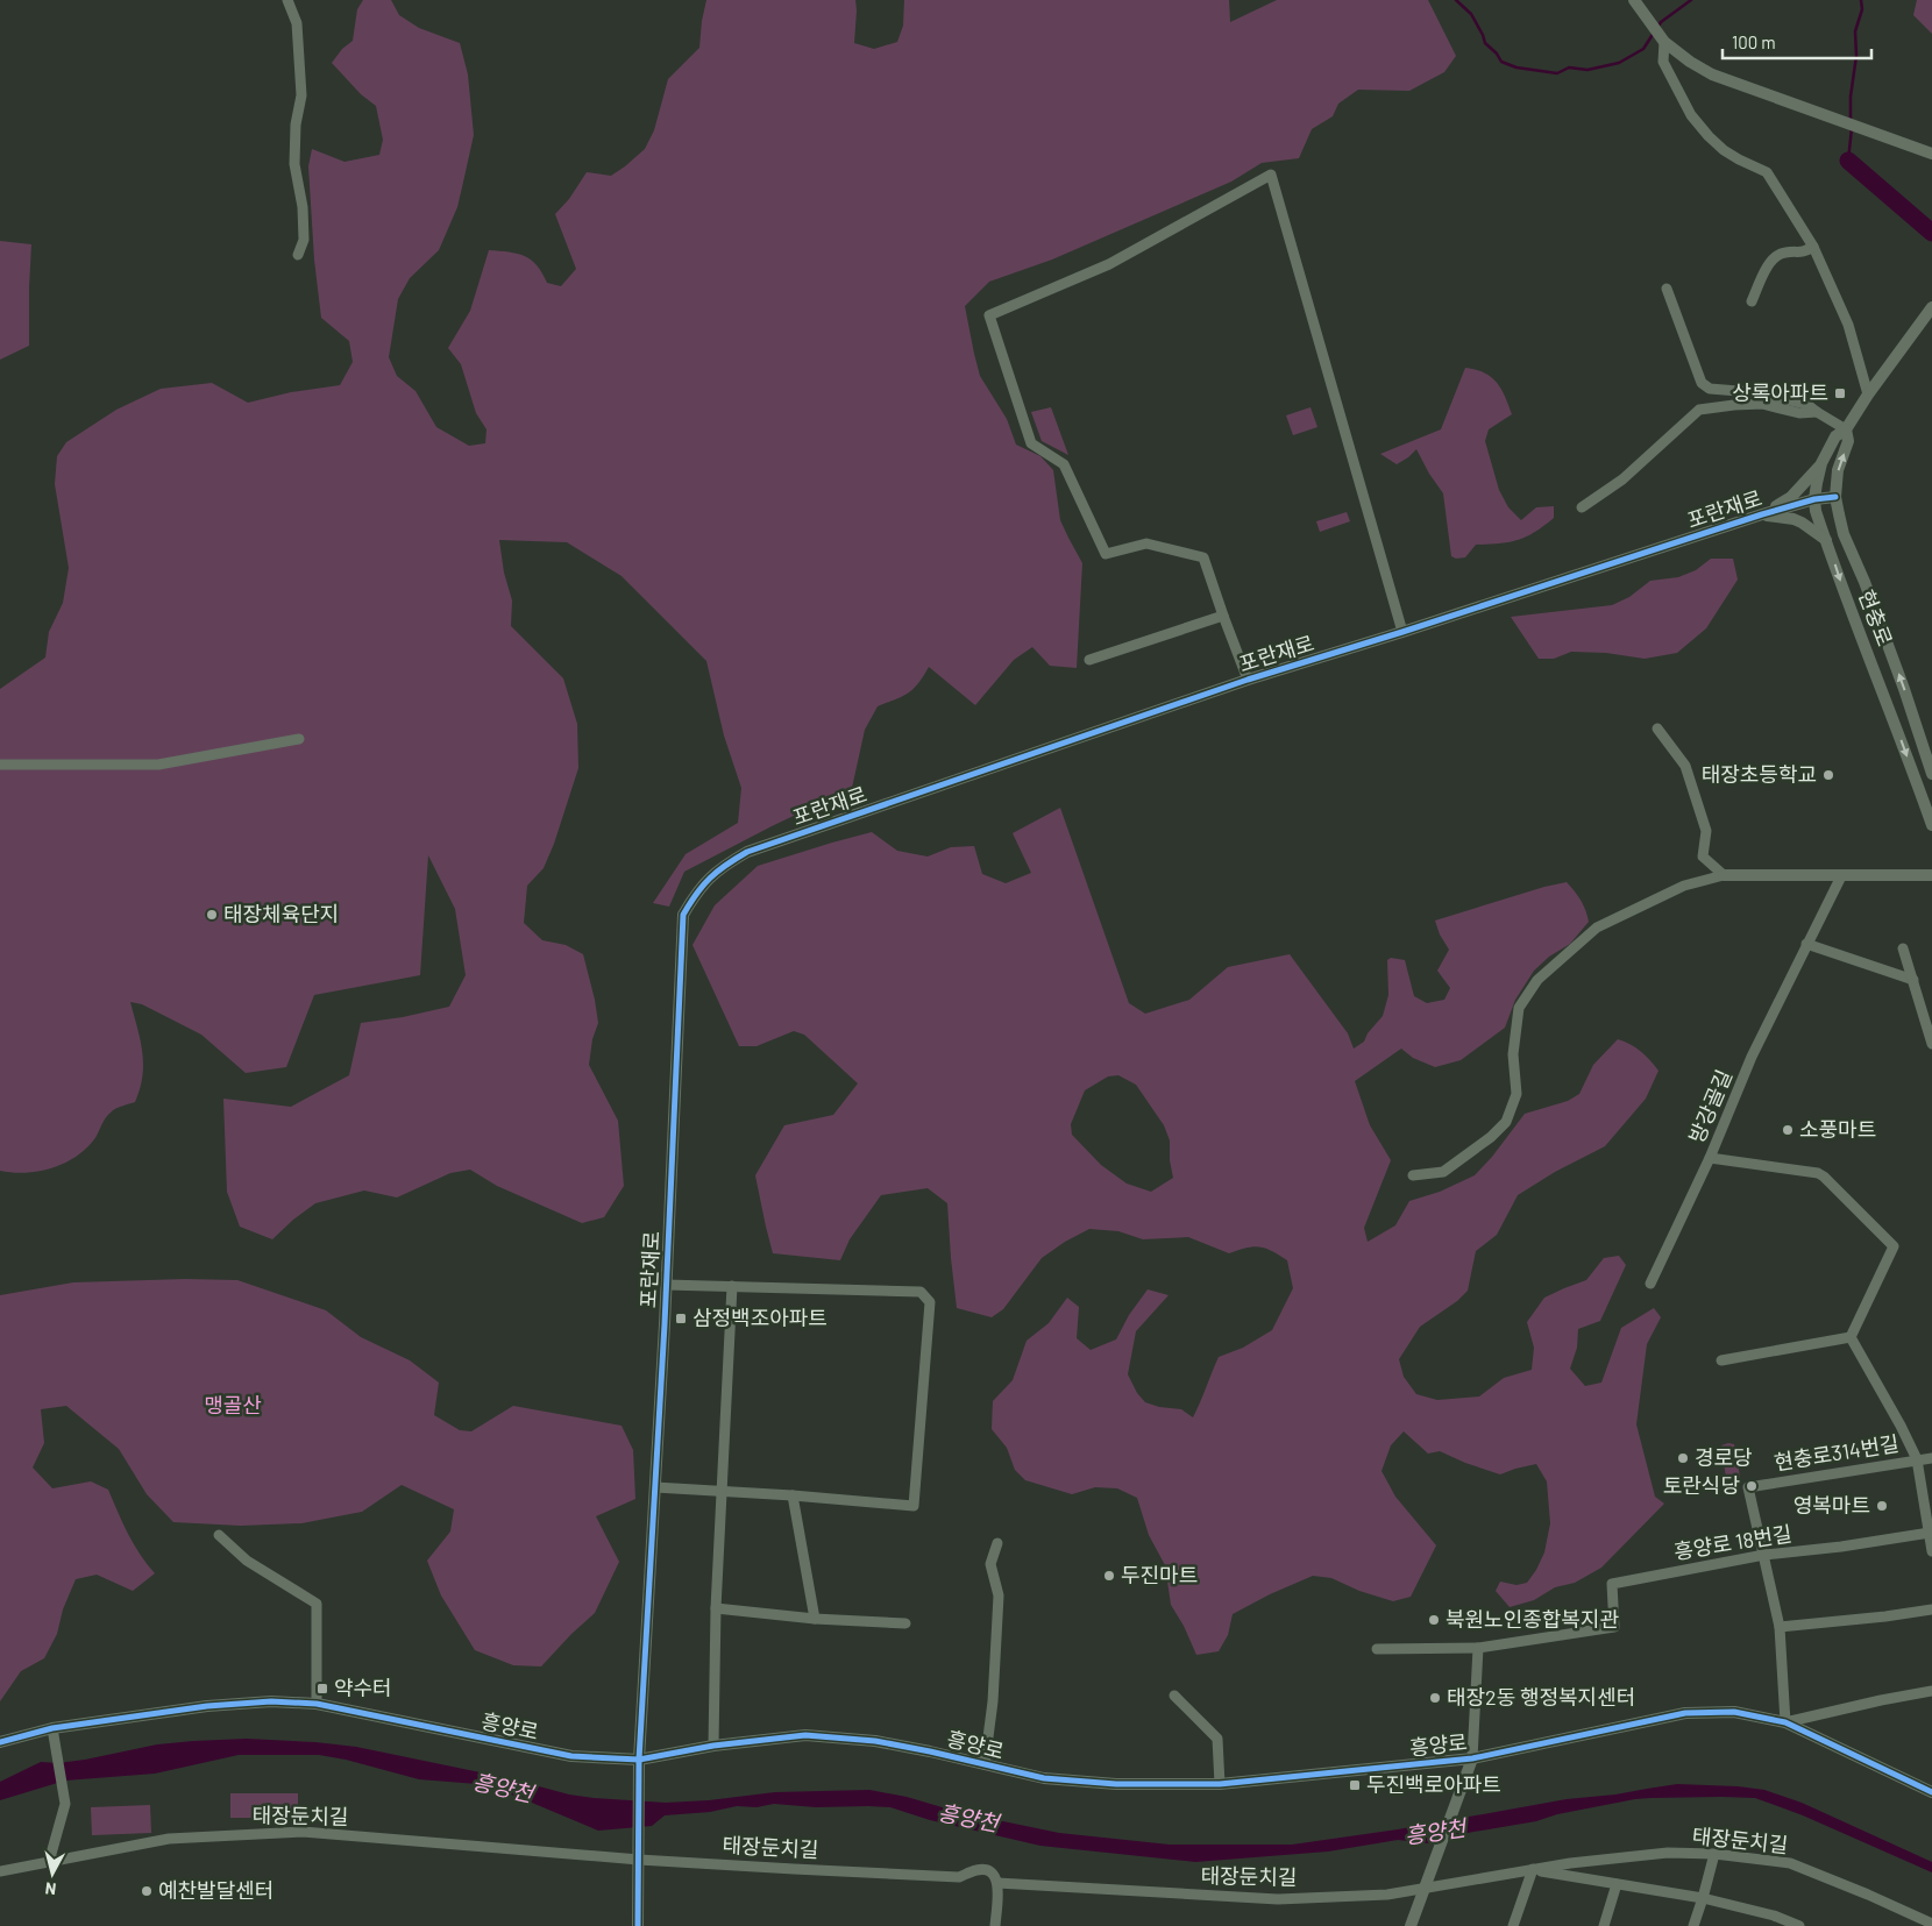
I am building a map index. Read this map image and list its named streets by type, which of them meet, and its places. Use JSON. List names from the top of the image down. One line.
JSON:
{"streets":{"street":["포란재로","현충로","방강골길","현충로314번길","흥양로 18번길","흥양로","태장둔치길"]},"crossings":[["포란재로","현충로"],["포란재로","흥양로"],["포란재로","태장둔치길"],["현충로314번길","흥양로 18번길"]],"water":["흥양천"],"parks":["맹골산"],"places":{"transit":["상록아파트","삼정백조아파트","약수터","두진백로아파트"],"other":["태장초등학교","태장체육단지","소풍마트","경로당","토란식당","영복마트","두진마트","북원노인종합복지관","태장2동 행정복지센터","예찬발달센터"]},"scale_bar":"100 m","north":"bottom"}
